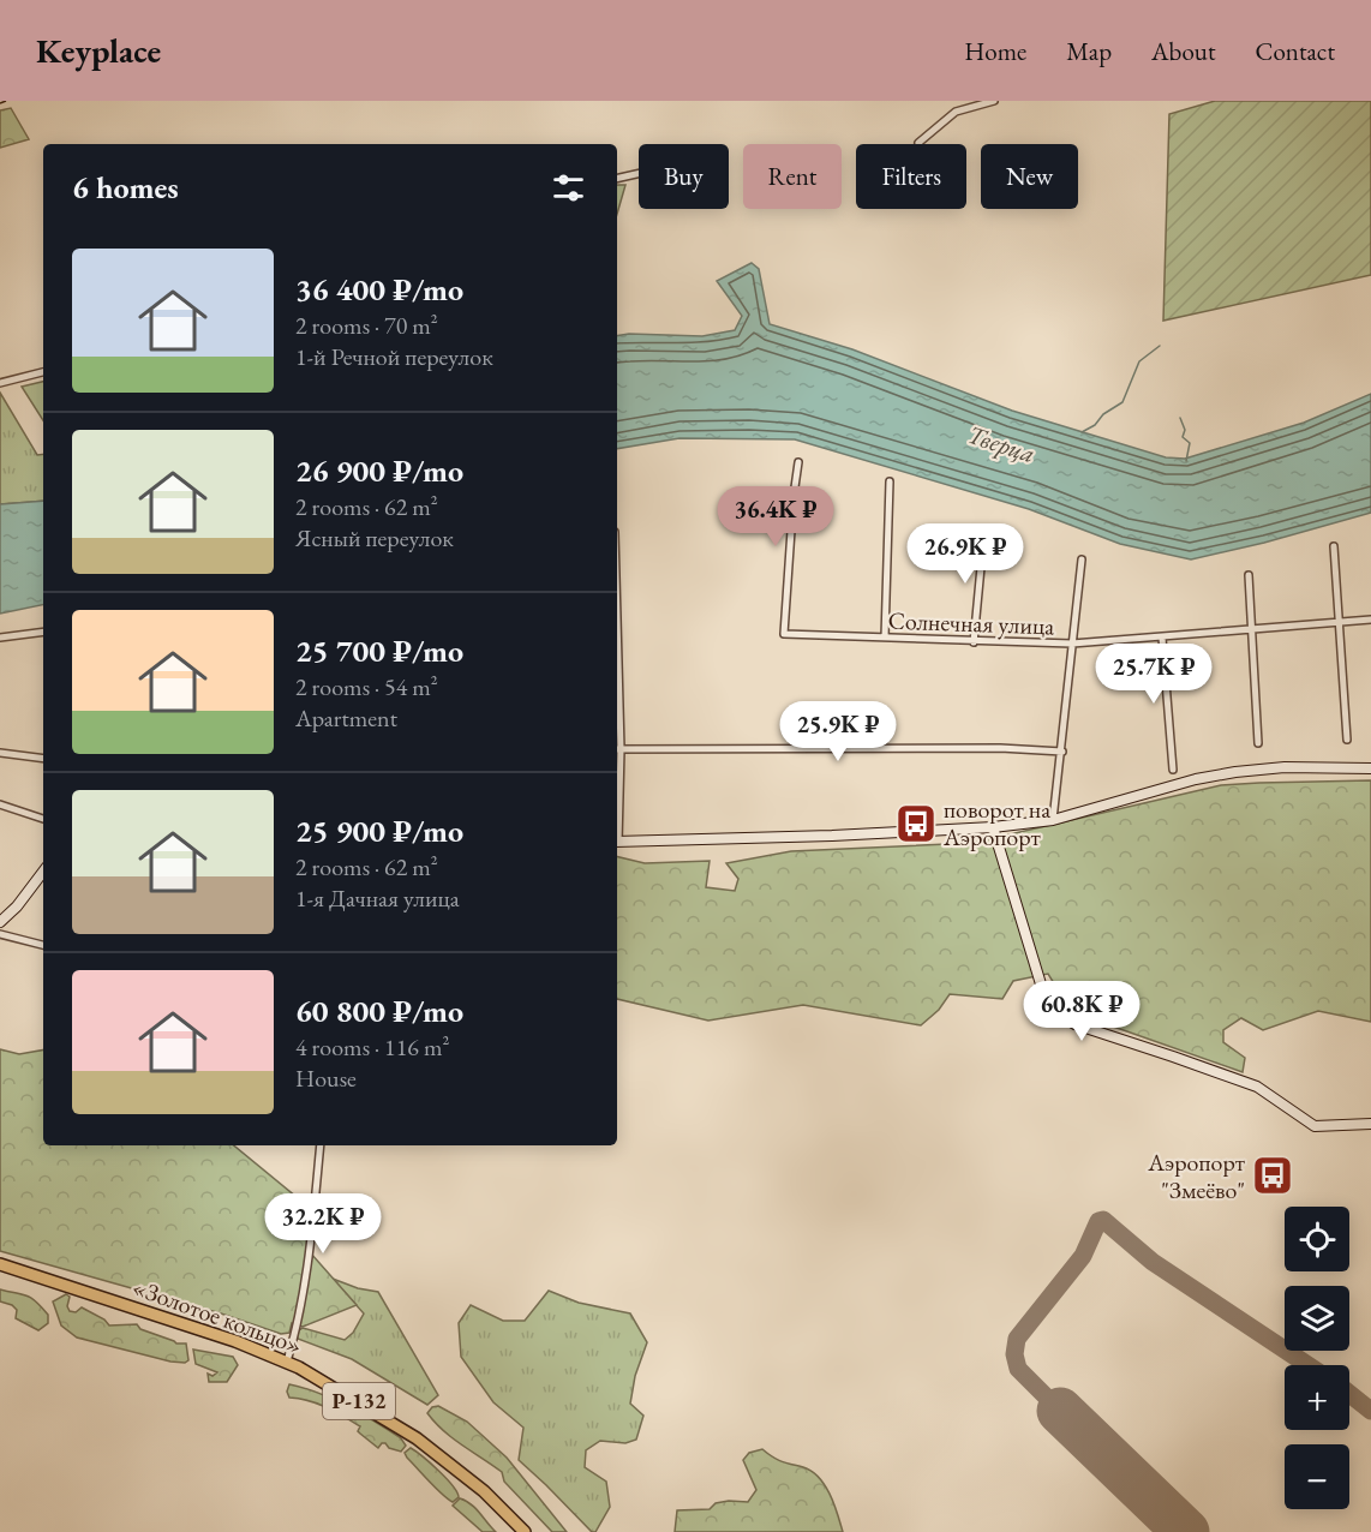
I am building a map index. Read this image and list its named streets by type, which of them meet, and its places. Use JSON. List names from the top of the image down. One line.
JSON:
{"streets":{"main road":["«Золотое кольцо»","Р-132"],"street":["Солнечная улица"]},"water":["Тверца"],"places":{"bus stop":["поворот на Аэропорт","Аэропорт \"Змеёво\""]},"page":{"header":"Keyplace","nav":["Home","Map","About","Contact"],"chip":["Buy","Rent","Filters","New"],"heading":"6 homes","list":[{"name":"36 400 ₽/mo","note":"2 rooms · 70 m² · 1-й Речной переулок"},{"name":"26 900 ₽/mo","note":"2 rooms · 62 m² · Ясный переулок"},{"name":"25 700 ₽/mo","note":"2 rooms · 54 m² · Apartment"},{"name":"25 900 ₽/mo","note":"2 rooms · 62 m² · 1-я Дачная улица"},{"name":"60 800 ₽/mo","note":"4 rooms · 116 m² · House"}],"price":["36.4K ₽","26.9K ₽","25.7K ₽","25.9K ₽","60.8K ₽","32.2K ₽"],"map_buttons":["+","−"]}}
